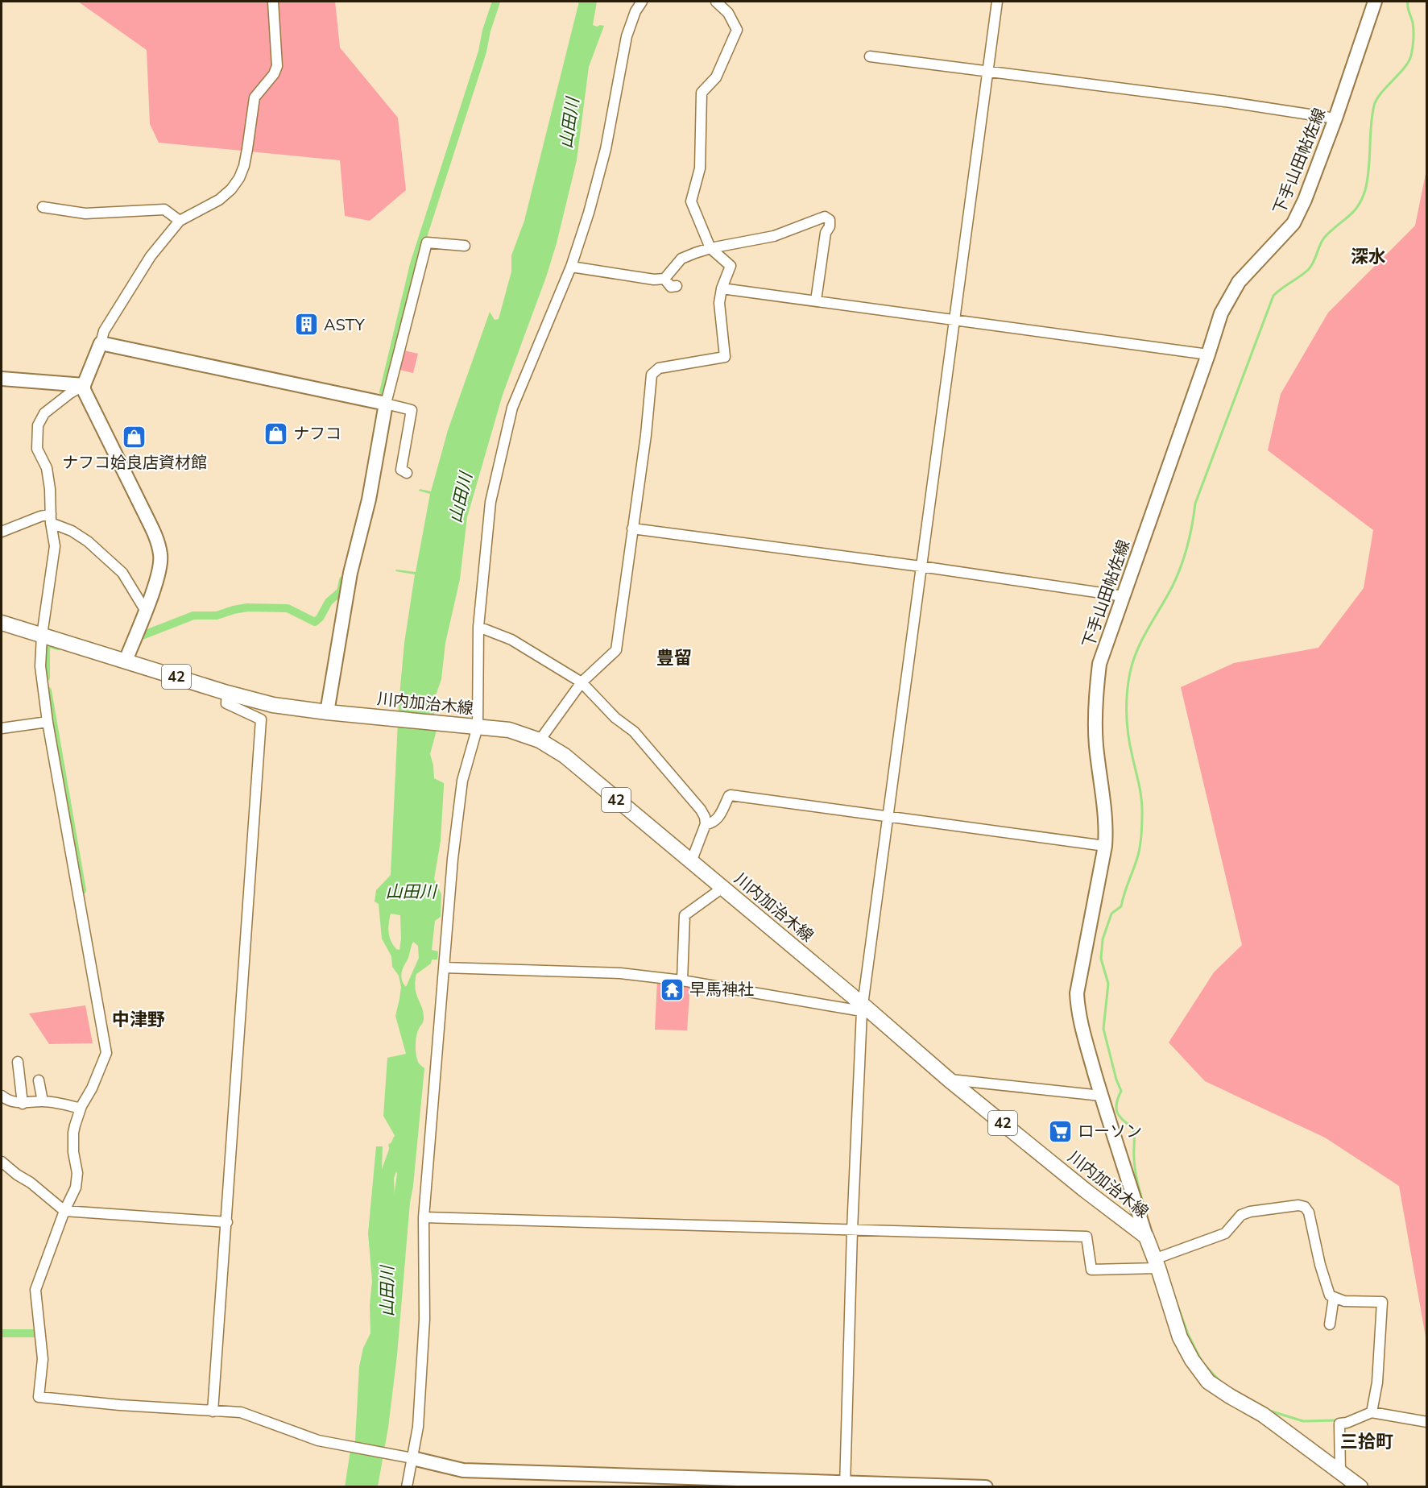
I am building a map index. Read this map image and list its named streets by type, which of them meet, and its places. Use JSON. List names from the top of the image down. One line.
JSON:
{"streets":{"main road":["42","川内加治木線"],"street":["下手山田帖佐線"]},"crossings":[["下手山田帖佐線","川内加治木線"]],"districts":["深水","豊留","中津野","三拾町"],"water":["山田川"],"places":{"building":["ASTY"],"shop":["ナフコ","ナフコ姶良店資材館"],"temple":["早馬神社"],"supermarket":["ローソン"]}}
